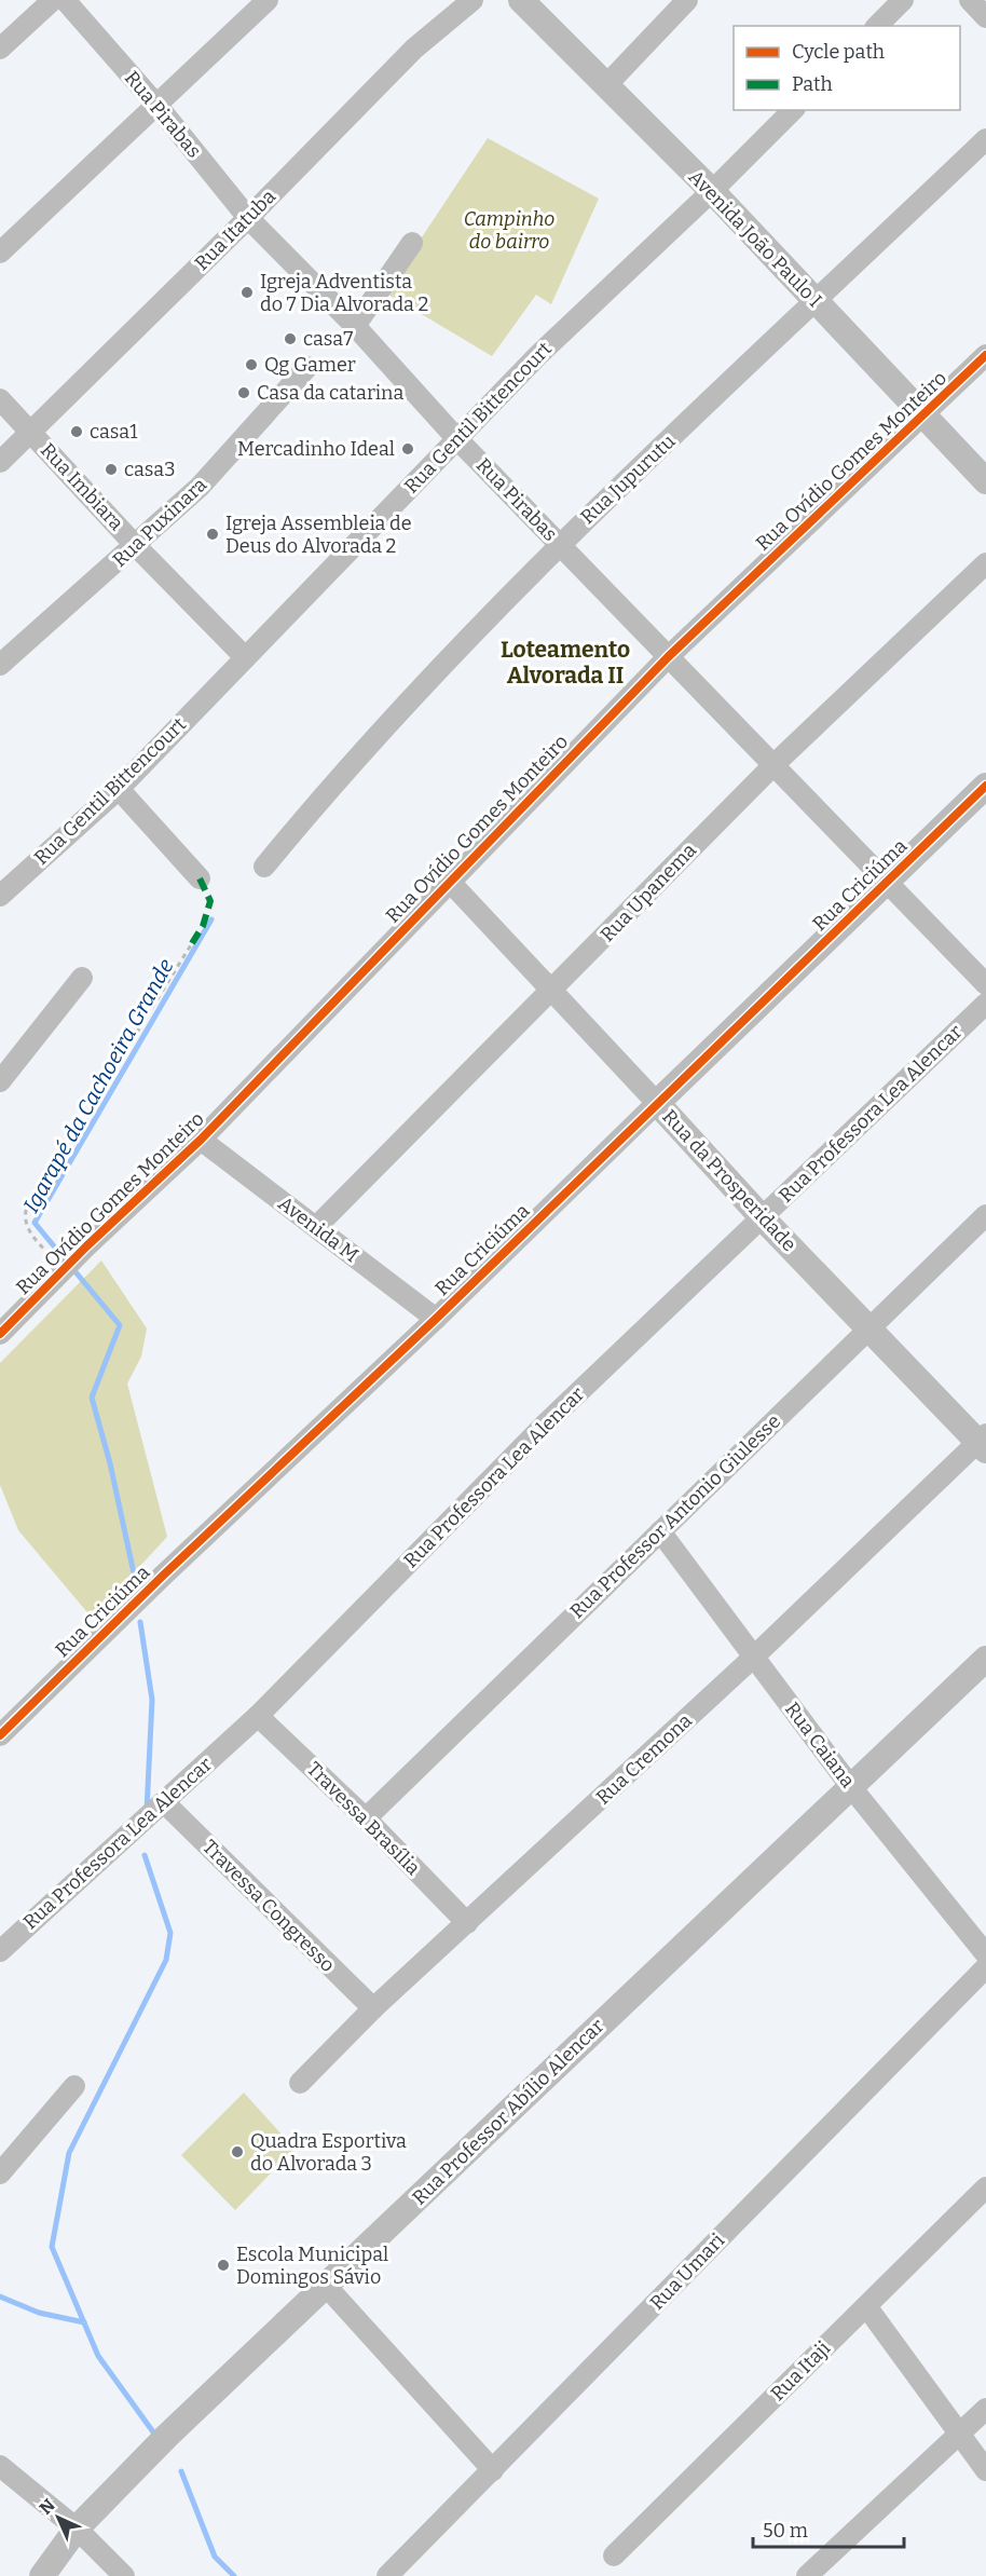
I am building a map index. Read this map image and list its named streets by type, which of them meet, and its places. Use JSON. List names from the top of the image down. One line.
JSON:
{"streets":{"street":["Rua Pirabas","Rua Itatuba","Avenida João Paulo I","Rua Gentil Bittencourt","Rua Ovídio Gomes Monteiro","Rua Jupurutu","Rua Imbiara","Rua Puxinara","Rua Criciúma","Rua Upanema","Rua Professora Lea Alencar","Rua da Prosperidade","Avenida M","Rua Professor Antonio Giulesse","Rua Caiana","Rua Cremona","Travessa Brasília","Travessa Congresso","Rua Professor Abílio Alencar","Rua Umari","Rua Itaji"]},"crossings":[["Rua Pirabas","Rua Itatuba"],["Rua Pirabas","Rua Gentil Bittencourt"],["Rua Pirabas","Rua Ovídio Gomes Monteiro"],["Rua Pirabas","Rua Jupurutu"],["Rua Pirabas","Rua Criciúma"],["Rua Pirabas","Rua Upanema"],["Rua Itatuba","Rua Imbiara"],["Avenida João Paulo I","Rua Gentil Bittencourt"],["Avenida João Paulo I","Rua Ovídio Gomes Monteiro"],["Avenida João Paulo I","Rua Jupurutu"],["Rua Gentil Bittencourt","Rua Imbiara"],["Rua Ovídio Gomes Monteiro","Rua da Prosperidade"],["Rua Ovídio Gomes Monteiro","Avenida M"],["Rua Imbiara","Rua Puxinara"],["Rua Criciúma","Rua da Prosperidade"],["Rua Criciúma","Avenida M"],["Rua Upanema","Rua da Prosperidade"],["Rua Upanema","Avenida M"],["Rua Professora Lea Alencar","Rua da Prosperidade"],["Rua Professora Lea Alencar","Travessa Brasília"],["Rua Professora Lea Alencar","Travessa Congresso"],["Rua da Prosperidade","Rua Professor Antonio Giulesse"],["Rua da Prosperidade","Rua Cremona"],["Rua Professor Antonio Giulesse","Rua Caiana"],["Rua Professor Antonio Giulesse","Travessa Brasília"],["Rua Caiana","Rua Cremona"],["Rua Caiana","Rua Professor Abílio Alencar"],["Rua Cremona","Travessa Brasília"],["Rua Cremona","Travessa Congresso"]],"districts":["Loteamento Alvorada II"],"water":["Igarapé da Cachoeira Grande"],"parks":["Campinho do bairro"],"places":["Igreja Adventista do 7 Dia Alvorada 2","casa7","Qg Gamer","Casa da catarina","casa1","Mercadinho Ideal","casa3","Igreja Assembleia de Deus do Alvorada 2","Quadra Esportiva do Alvorada 3","Escola Municipal Domingos Sávio"],"legend":["Cycle path","Path"],"scale_bar":"50 m","north":"top left"}
